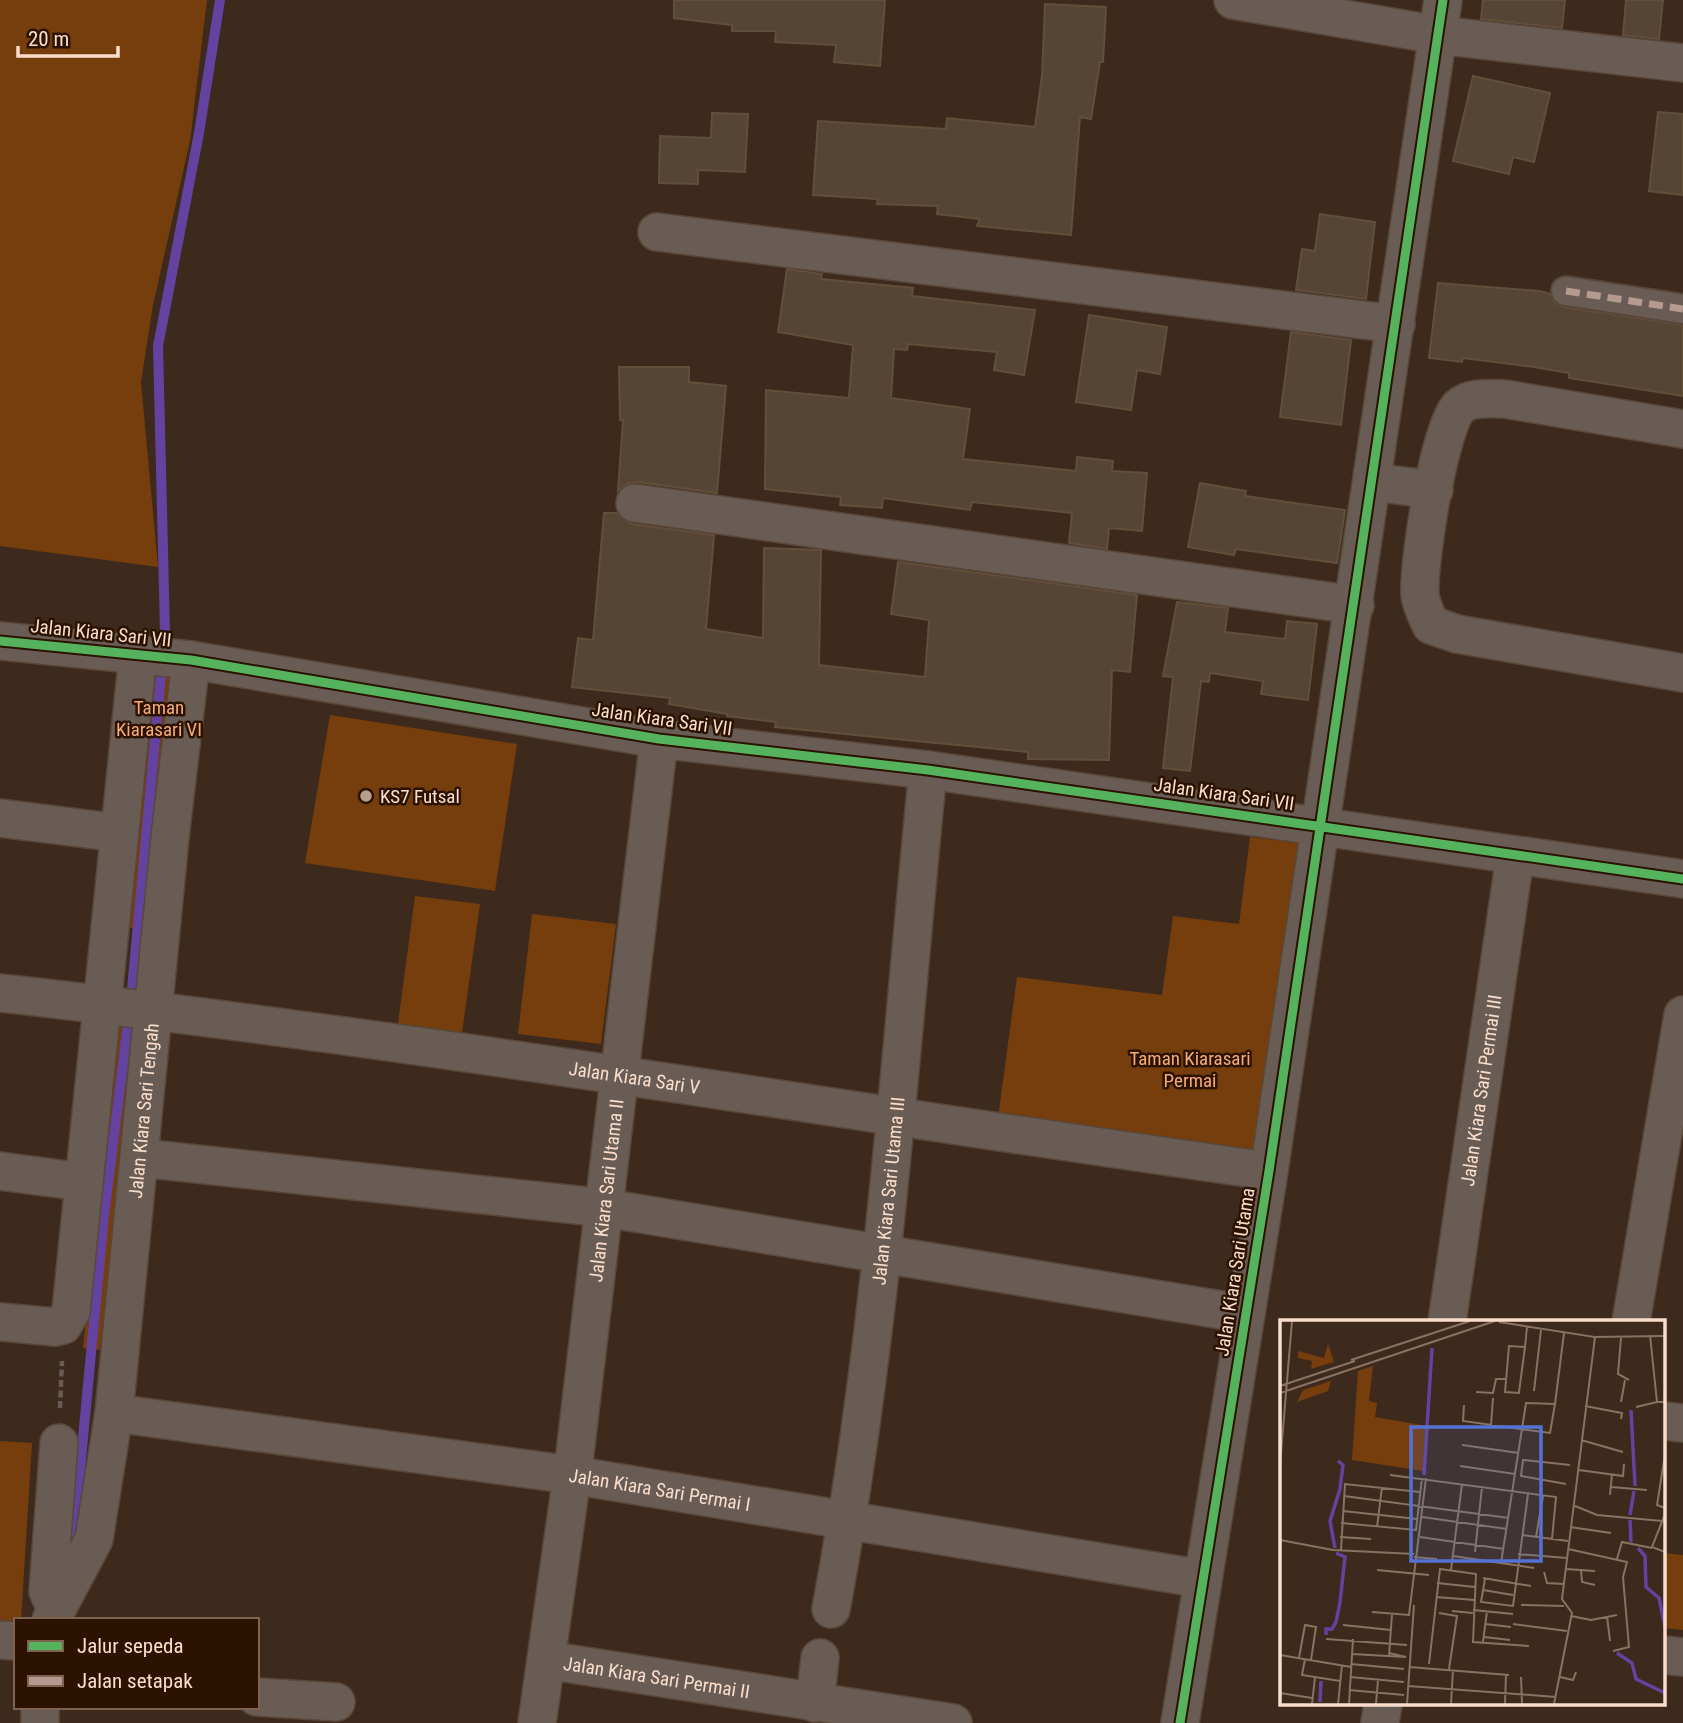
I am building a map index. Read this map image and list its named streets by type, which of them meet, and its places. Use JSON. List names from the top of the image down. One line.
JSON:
{"streets":{"street":["Jalan Kiara Sari VII","Jalan Kiara Sari V","Jalan Kiara Sari Permai III","Jalan Kiara Sari Tengah","Jalan Kiara Sari Utama II","Jalan Kiara Sari Utama III","Jalan Kiara Sari Utama","Jalan Kiara Sari Permai I","Jalan Kiara Sari Permai II"]},"crossings":[["Jalan Kiara Sari VII","Jalan Kiara Sari Permai III"],["Jalan Kiara Sari VII","Jalan Kiara Sari Tengah"],["Jalan Kiara Sari VII","Jalan Kiara Sari Utama II"],["Jalan Kiara Sari VII","Jalan Kiara Sari Utama III"],["Jalan Kiara Sari VII","Jalan Kiara Sari Utama"],["Jalan Kiara Sari V","Jalan Kiara Sari Tengah"],["Jalan Kiara Sari V","Jalan Kiara Sari Utama II"],["Jalan Kiara Sari V","Jalan Kiara Sari Utama III"],["Jalan Kiara Sari V","Jalan Kiara Sari Utama"],["Jalan Kiara Sari Tengah","Jalan Kiara Sari Permai I"],["Jalan Kiara Sari Utama II","Jalan Kiara Sari Permai I"],["Jalan Kiara Sari Utama II","Jalan Kiara Sari Permai II"],["Jalan Kiara Sari Utama III","Jalan Kiara Sari Permai I"],["Jalan Kiara Sari Utama","Jalan Kiara Sari Permai I"],["Jalan Kiara Sari Permai I","Jalan Kiara Sari Permai II"]],"parks":["Taman Kiarasari VI","Taman Kiarasari Permai"],"places":["KS7 Futsal"],"legend":["Jalur sepeda","Jalan setapak"],"scale_bar":"20 m"}
